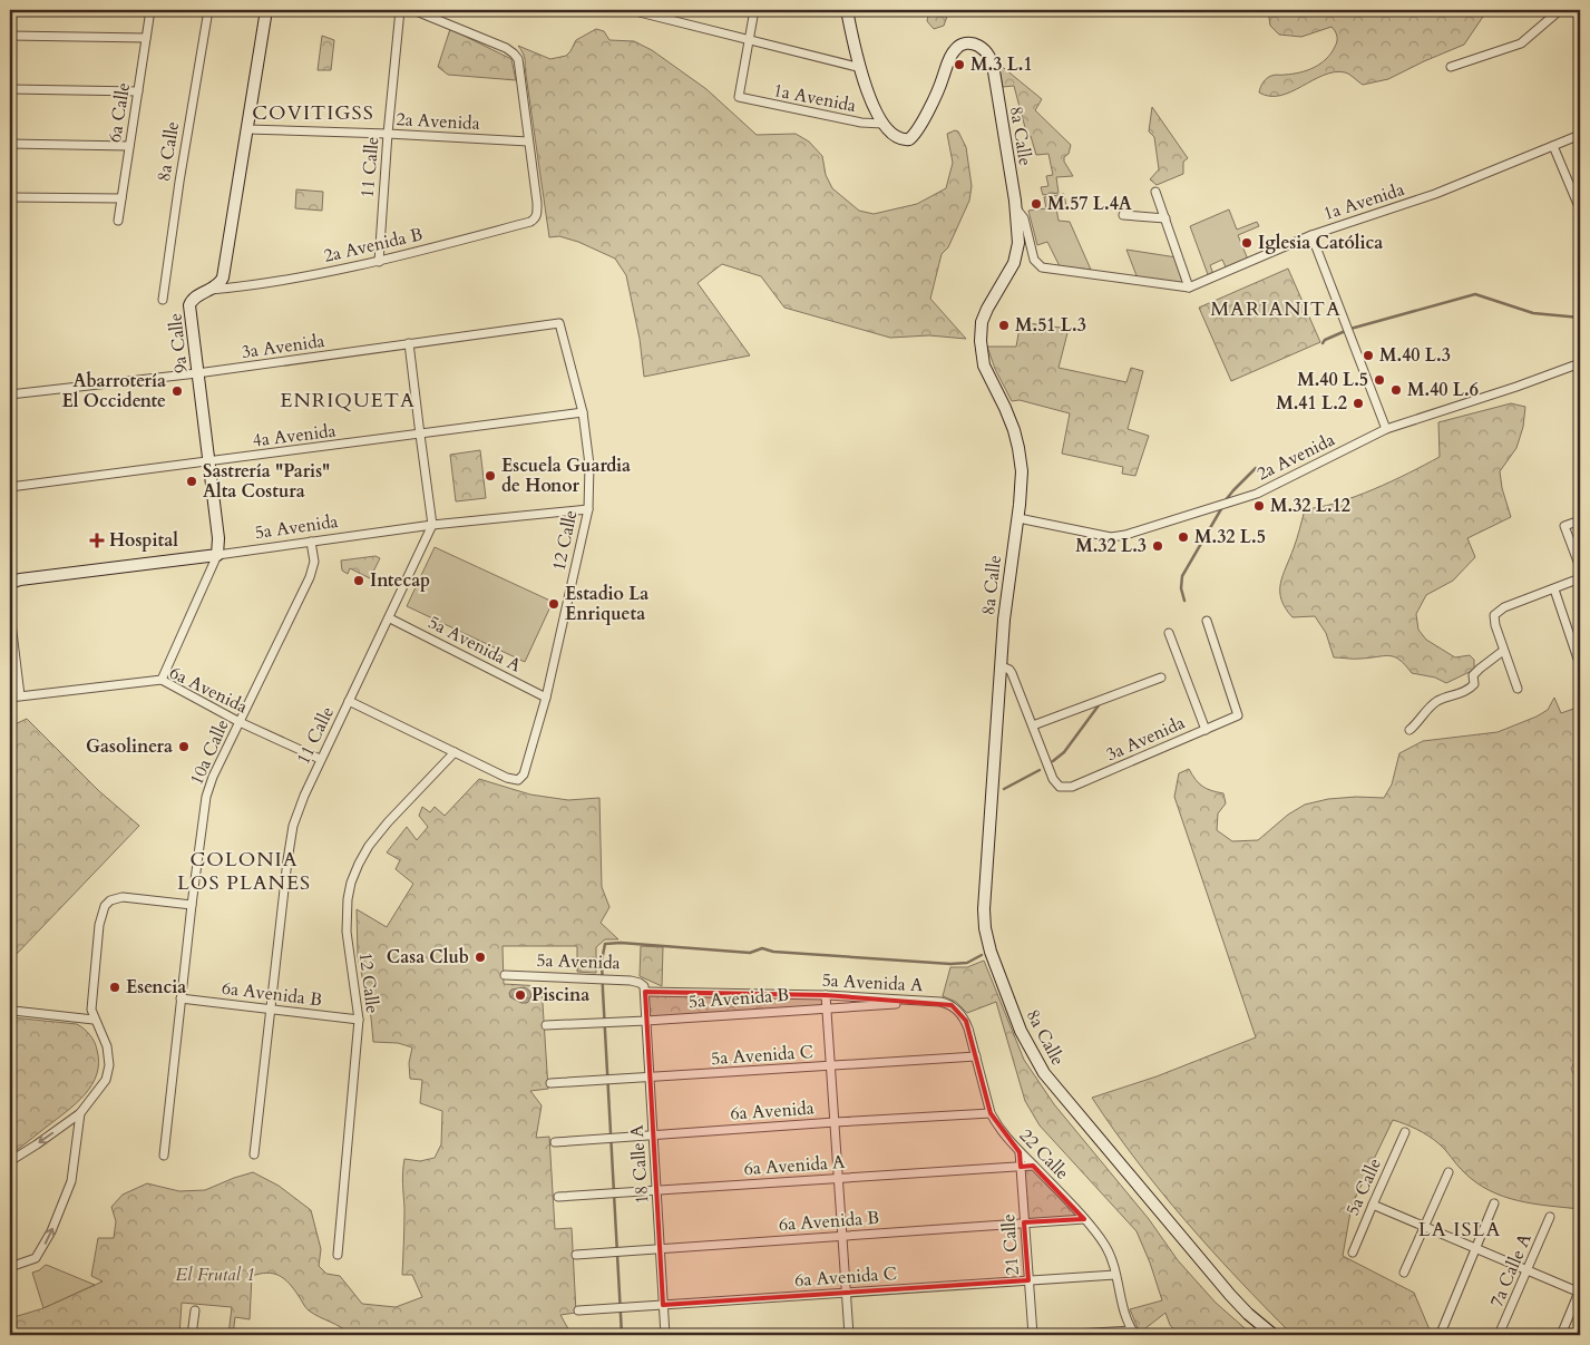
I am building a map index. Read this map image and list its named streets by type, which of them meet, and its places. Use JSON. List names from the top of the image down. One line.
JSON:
{"streets":{"main road":["8a Calle","9a Calle","5a Avenida"],"street":["1a Avenida","6a Calle","2a Avenida","11 Calle","2a Avenida B","3a Avenida","4a Avenida","12 Calle","5a Avenida A","6a Avenida","10a Calle","6a Avenida B","5a Avenida B","5a Avenida C","22 Calle","18 Calle A","6a Avenida A","5a Calle","21 Calle","7a Calle A","6a Avenida C"]},"crossings":[["1a Avenida","8a Calle"],["2a Avenida","8a Calle"],["2a Avenida","11 Calle"],["2a Avenida","2a Avenida B"],["2a Avenida","9a Calle"],["11 Calle","2a Avenida B"],["11 Calle","5a Avenida"],["11 Calle","5a Avenida A"],["11 Calle","6a Avenida"],["11 Calle","6a Avenida B"],["2a Avenida B","9a Calle"],["9a Calle","3a Avenida"],["9a Calle","4a Avenida"],["9a Calle","5a Avenida"],["9a Calle","6a Avenida"],["3a Avenida","12 Calle"],["4a Avenida","12 Calle"],["5a Avenida","12 Calle"],["5a Avenida","5a Avenida A"],["5a Avenida","10a Calle"],["5a Avenida","18 Calle A"],["12 Calle","5a Avenida A"],["12 Calle","6a Avenida B"],["5a Avenida A","5a Avenida B"],["5a Avenida A","22 Calle"],["5a Avenida A","18 Calle A"],["6a Avenida","10a Calle"],["6a Avenida","22 Calle"],["6a Avenida","18 Calle A"],["10a Calle","6a Avenida B"],["6a Avenida B","22 Calle"],["6a Avenida B","18 Calle A"],["6a Avenida B","21 Calle"],["5a Avenida B","22 Calle"],["5a Avenida B","18 Calle A"],["5a Avenida C","22 Calle"],["5a Avenida C","18 Calle A"],["22 Calle","6a Avenida A"],["22 Calle","21 Calle"],["22 Calle","6a Avenida C"],["18 Calle A","6a Avenida A"],["18 Calle A","6a Avenida C"],["6a Avenida A","21 Calle"],["21 Calle","6a Avenida C"]],"districts":["COVITIGSS","MARIANITA","ENRIQUETA","COLONIA LOS PLANES","LA ISLA"],"parks":["El Frutal 1"],"places":{"other":["M.3 L.1","M.57 L.4A","Iglesia Católica","M.51 L.3","M.40 L.3","M.40 L.5","M.40 L.6","Abarrotería El Occidente","M.41 L.2","Escuela Guardia de Honor","Sastrería \"Paris\" Alta Costura","M.32 L.12","M.32 L.5","M.32 L.3","Intecap","Estadio La Enriqueta","Gasolinera","Casa Club","Esencia","Piscina"],"health":["Hospital"]}}
